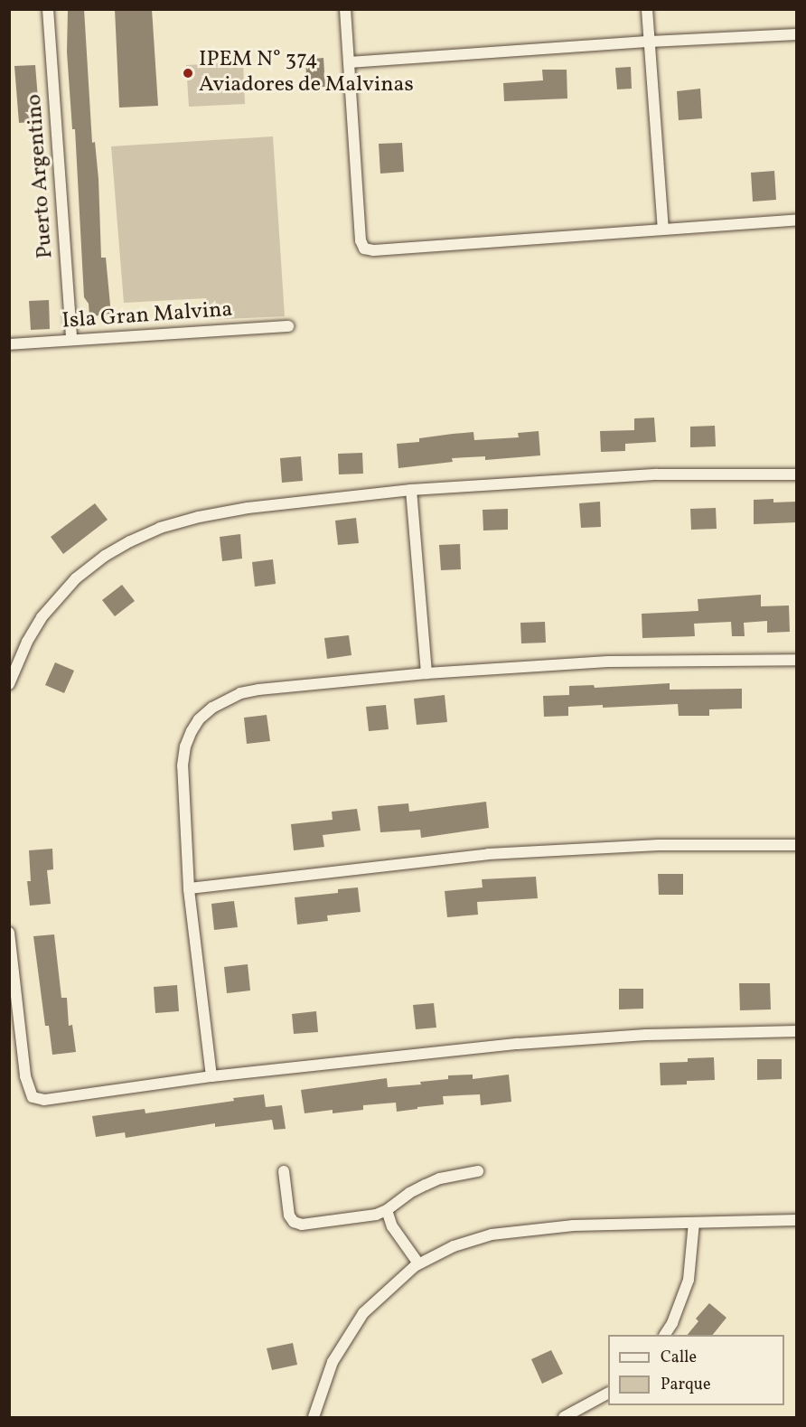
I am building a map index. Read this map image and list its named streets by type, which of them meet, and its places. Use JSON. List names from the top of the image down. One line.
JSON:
{"streets":{"street":["Puerto Argentino","Isla Gran Malvina"]},"crossings":[["Puerto Argentino","Isla Gran Malvina"]],"places":["IPEM N° 374 Aviadores de Malvinas"],"legend":["Calle","Parque"]}
